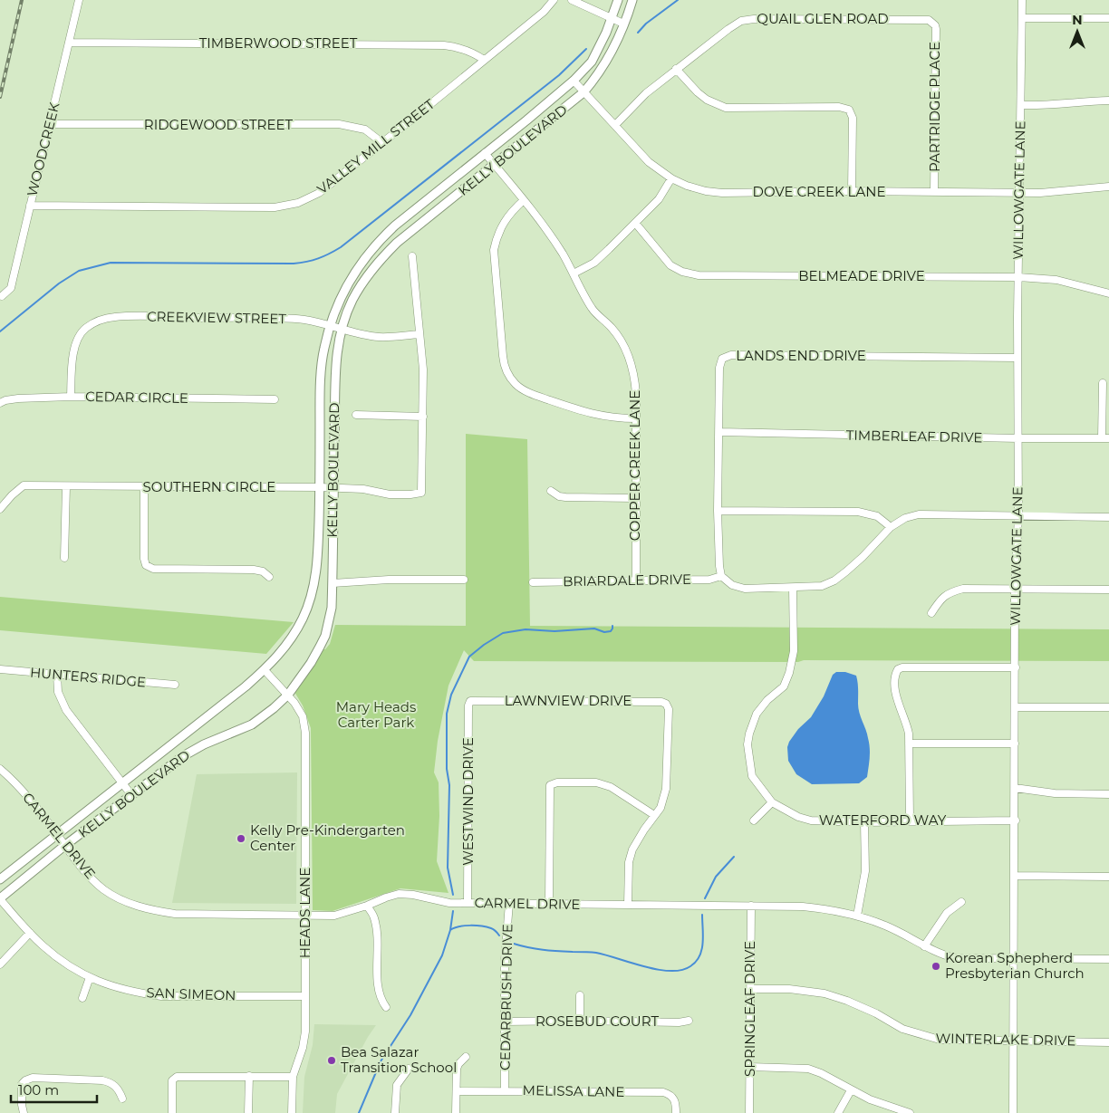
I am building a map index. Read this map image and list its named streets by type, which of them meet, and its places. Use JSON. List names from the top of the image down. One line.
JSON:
{"streets":{"main road":["KELLY BOULEVARD"],"street":["QUAIL GLEN ROAD","TIMBERWOOD STREET","PARTRIDGE PLACE","RIDGEWOOD STREET","VALLEY MILL STREET","WOODCREEK","WILLOWGATE LANE","DOVE CREEK LANE","BELMEADE DRIVE","CREEKVIEW STREET","LANDS END DRIVE","CEDAR CIRCLE","TIMBERLEAF DRIVE","COPPER CREEK LANE","SOUTHERN CIRCLE","BRIARDALE DRIVE","HUNTERS RIDGE","LAWNVIEW DRIVE","WESTWIND DRIVE","WATERFORD WAY","CARMEL DRIVE","HEADS LANE","SAN SIMEON","CEDARBRUSH DRIVE","SPRINGLEAF DRIVE","ROSEBUD COURT","WINTERLAKE DRIVE","MELISSA LANE"]},"crossings":[["QUAIL GLEN ROAD","PARTRIDGE PLACE"],["QUAIL GLEN ROAD","DOVE CREEK LANE"],["TIMBERWOOD STREET","VALLEY MILL STREET"],["TIMBERWOOD STREET","WOODCREEK"],["PARTRIDGE PLACE","DOVE CREEK LANE"],["RIDGEWOOD STREET","VALLEY MILL STREET"],["RIDGEWOOD STREET","WOODCREEK"],["VALLEY MILL STREET","WOODCREEK"],["KELLY BOULEVARD","DOVE CREEK LANE"],["KELLY BOULEVARD","CREEKVIEW STREET"],["KELLY BOULEVARD","COPPER CREEK LANE"],["KELLY BOULEVARD","SOUTHERN CIRCLE"],["KELLY BOULEVARD","CARMEL DRIVE"],["KELLY BOULEVARD","HEADS LANE"],["KELLY BOULEVARD","SAN SIMEON"],["WILLOWGATE LANE","DOVE CREEK LANE"],["WILLOWGATE LANE","BELMEADE DRIVE"],["WILLOWGATE LANE","LANDS END DRIVE"],["WILLOWGATE LANE","TIMBERLEAF DRIVE"],["WILLOWGATE LANE","WATERFORD WAY"],["WILLOWGATE LANE","CARMEL DRIVE"],["WILLOWGATE LANE","WINTERLAKE DRIVE"],["CREEKVIEW STREET","CEDAR CIRCLE"],["LANDS END DRIVE","TIMBERLEAF DRIVE"],["LANDS END DRIVE","BRIARDALE DRIVE"],["COPPER CREEK LANE","BRIARDALE DRIVE"],["LAWNVIEW DRIVE","WESTWIND DRIVE"],["WESTWIND DRIVE","CARMEL DRIVE"],["CARMEL DRIVE","HEADS LANE"],["CARMEL DRIVE","CEDARBRUSH DRIVE"],["CARMEL DRIVE","SPRINGLEAF DRIVE"],["HEADS LANE","SAN SIMEON"],["CEDARBRUSH DRIVE","ROSEBUD COURT"],["CEDARBRUSH DRIVE","MELISSA LANE"],["SPRINGLEAF DRIVE","WINTERLAKE DRIVE"]],"parks":["Mary Heads Carter Park"],"places":["Kelly Pre-Kindergarten Center","Korean Sphepherd Presbyterian Church","Bea Salazar Transition School"],"scale_bar":"100 m","north":"top"}
